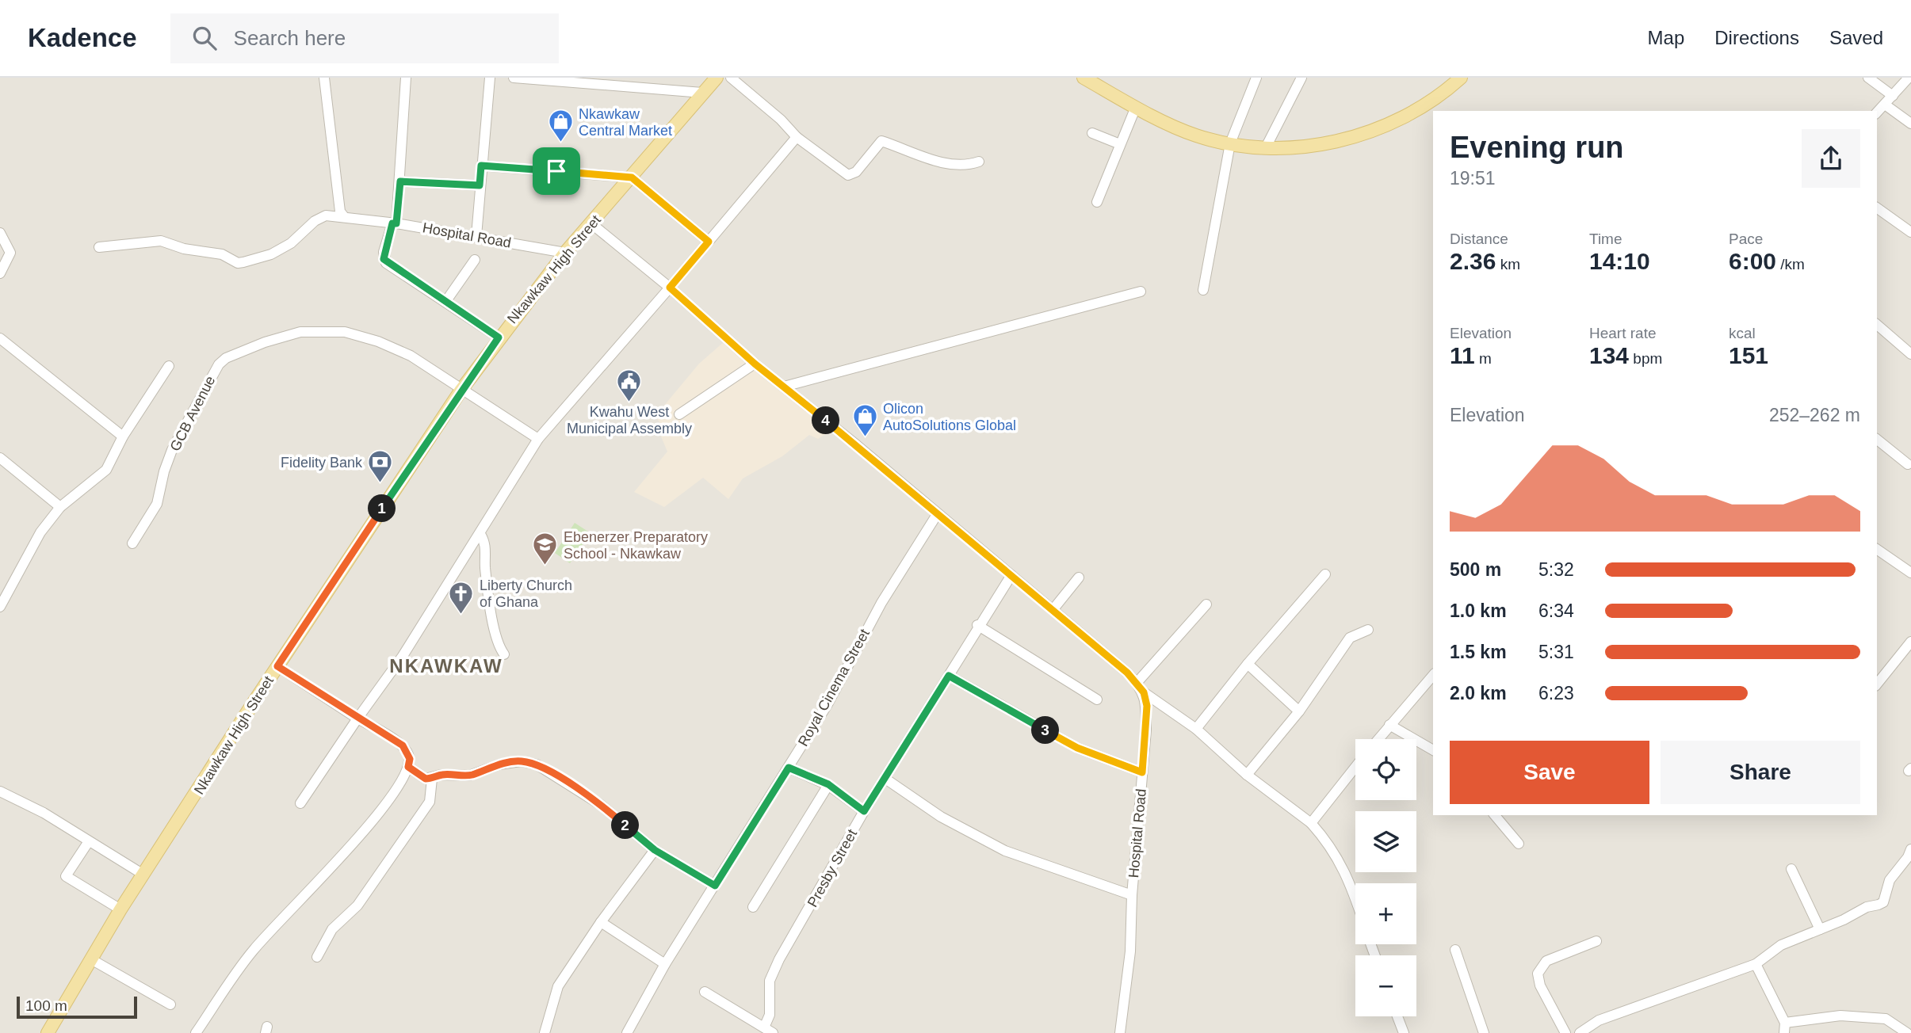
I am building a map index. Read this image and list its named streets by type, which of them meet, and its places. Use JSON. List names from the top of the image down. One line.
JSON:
{"streets":{"main road":["Nkawkaw High Street"],"street":["Hospital Road","GCB Avenue","Royal Cinema Street","Presby Street"]},"crossings":[["Hospital Road","Nkawkaw High Street"],["Nkawkaw High Street","GCB Avenue"]],"districts":["NKAWKAW"],"places":{"shop":["Nkawkaw Central Market","Olicon AutoSolutions Global"],"public building":["Kwahu West Municipal Assembly"],"bank":["Fidelity Bank"],"school or university":["Ebenerzer Preparatory School - Nkawkaw"],"church":["Liberty Church of Ghana"]},"scale_bar":"100 m","page":{"header":"Kadence","search":"Search here","nav":["Map","Directions","Saved"],"heading":["Evening run","19:51"],"stats":[["Distance","2.36 km"],["Time","14:10"],["Pace","6:00 /km"],["Elevation","11 m"],["Heart rate","134 bpm"],["kcal","151"]],"chart":["Elevation","252–262 m"],"pins":["4","1","3","2"],"list":[{"name":"500 m","note":"5:32"},{"name":"1.0 km","note":"6:34"},{"name":"1.5 km","note":"5:31"},{"name":"2.0 km","note":"6:23"}],"buttons":["Save","Share"],"map_buttons":["+","−"],"scale":"100 m"}}
